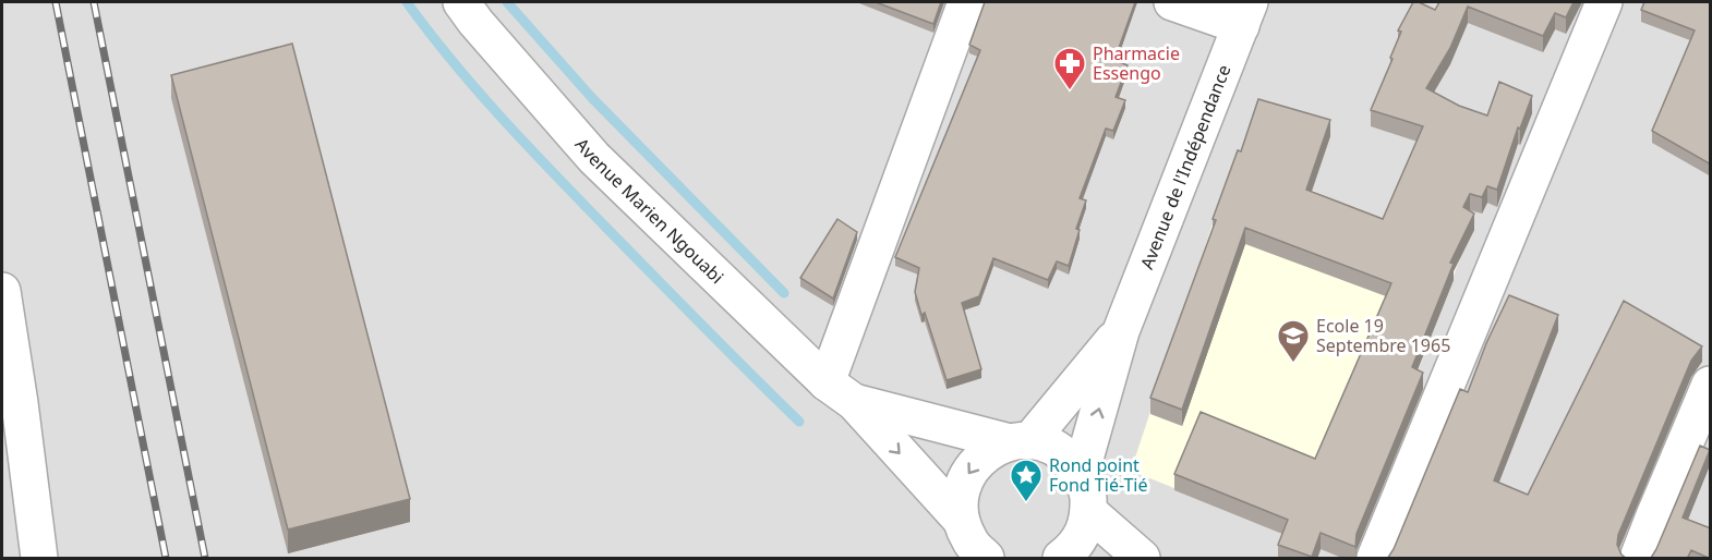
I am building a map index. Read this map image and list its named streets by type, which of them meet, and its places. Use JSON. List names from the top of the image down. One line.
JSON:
{"streets":{"street":["Avenue de l'Indépendance","Avenue Marien Ngouabi"]},"crossings":[["Avenue de l'Indépendance","Avenue Marien Ngouabi"]],"places":{"pharmacy":["Pharmacie Essengo"],"school or university":["Ecole 19 Septembre 1965"],"place":["Rond point Fond Tié-Tié"]}}
